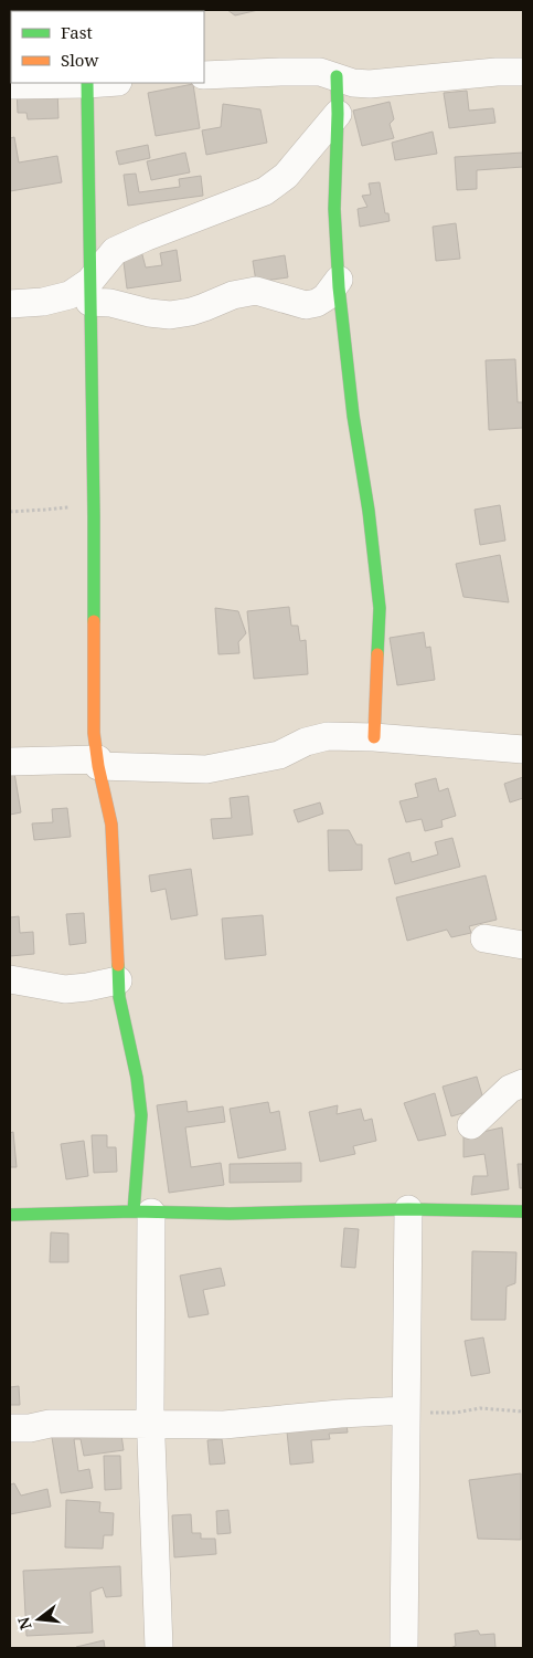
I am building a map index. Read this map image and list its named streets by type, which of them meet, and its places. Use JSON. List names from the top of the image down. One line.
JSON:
{"legend":["Fast","Slow"],"north":"left"}
